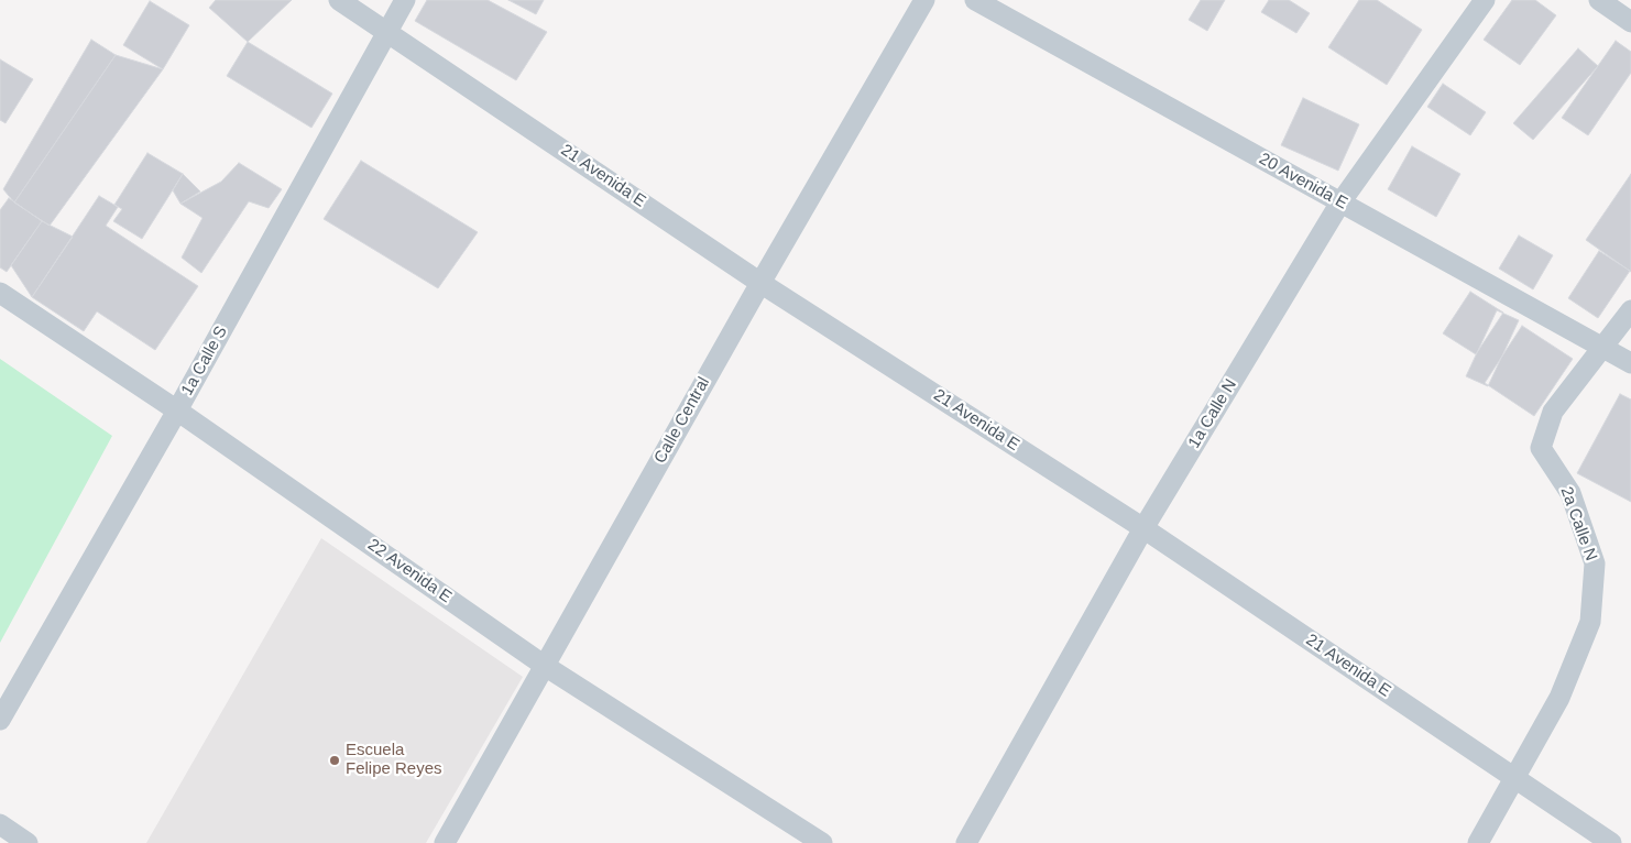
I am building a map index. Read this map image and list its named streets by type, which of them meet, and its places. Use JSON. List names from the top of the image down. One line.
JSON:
{"streets":{"street":["21 Avenida E","20 Avenida E","1a Calle S","1a Calle N","Calle Central","2a Calle N","22 Avenida E"]},"crossings":[["21 Avenida E","1a Calle S"],["21 Avenida E","1a Calle N"],["21 Avenida E","Calle Central"],["21 Avenida E","2a Calle N"],["20 Avenida E","1a Calle N"],["20 Avenida E","2a Calle N"],["1a Calle S","22 Avenida E"],["Calle Central","22 Avenida E"]],"places":["Escuela Felipe Reyes"]}
